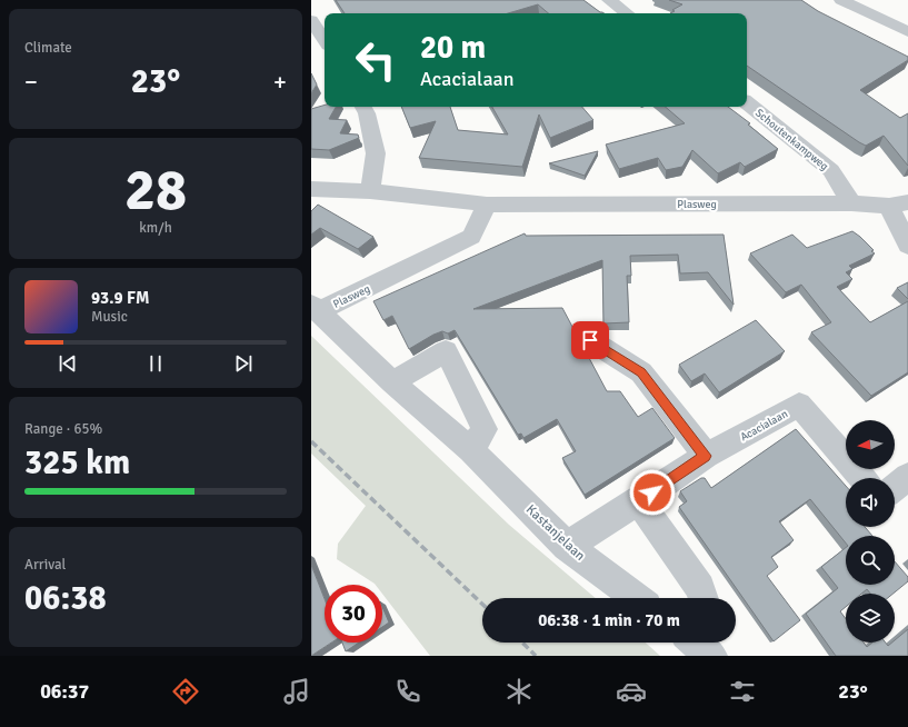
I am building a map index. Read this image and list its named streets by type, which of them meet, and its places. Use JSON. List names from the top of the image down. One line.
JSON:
{"streets":{"street":["Schoutenkampweg","Plasweg","Acacialaan","Kastanjelaan"]},"crossings":[["Schoutenkampweg","Plasweg"],["Plasweg","Kastanjelaan"],["Acacialaan","Kastanjelaan"]],"north":"left","page":{"tile":["Climate",["28","km/h"],["Range · 65%","325 km"],["Arrival","06:38"]],"turn":["20 m","Acacialaan"],"heat":["−","23°","+"],"song":["93.9 FM","Music"],"limit":"30","trip":"06:38 · 1 min · 70 m","tabs":["06:37","23°"]}}
